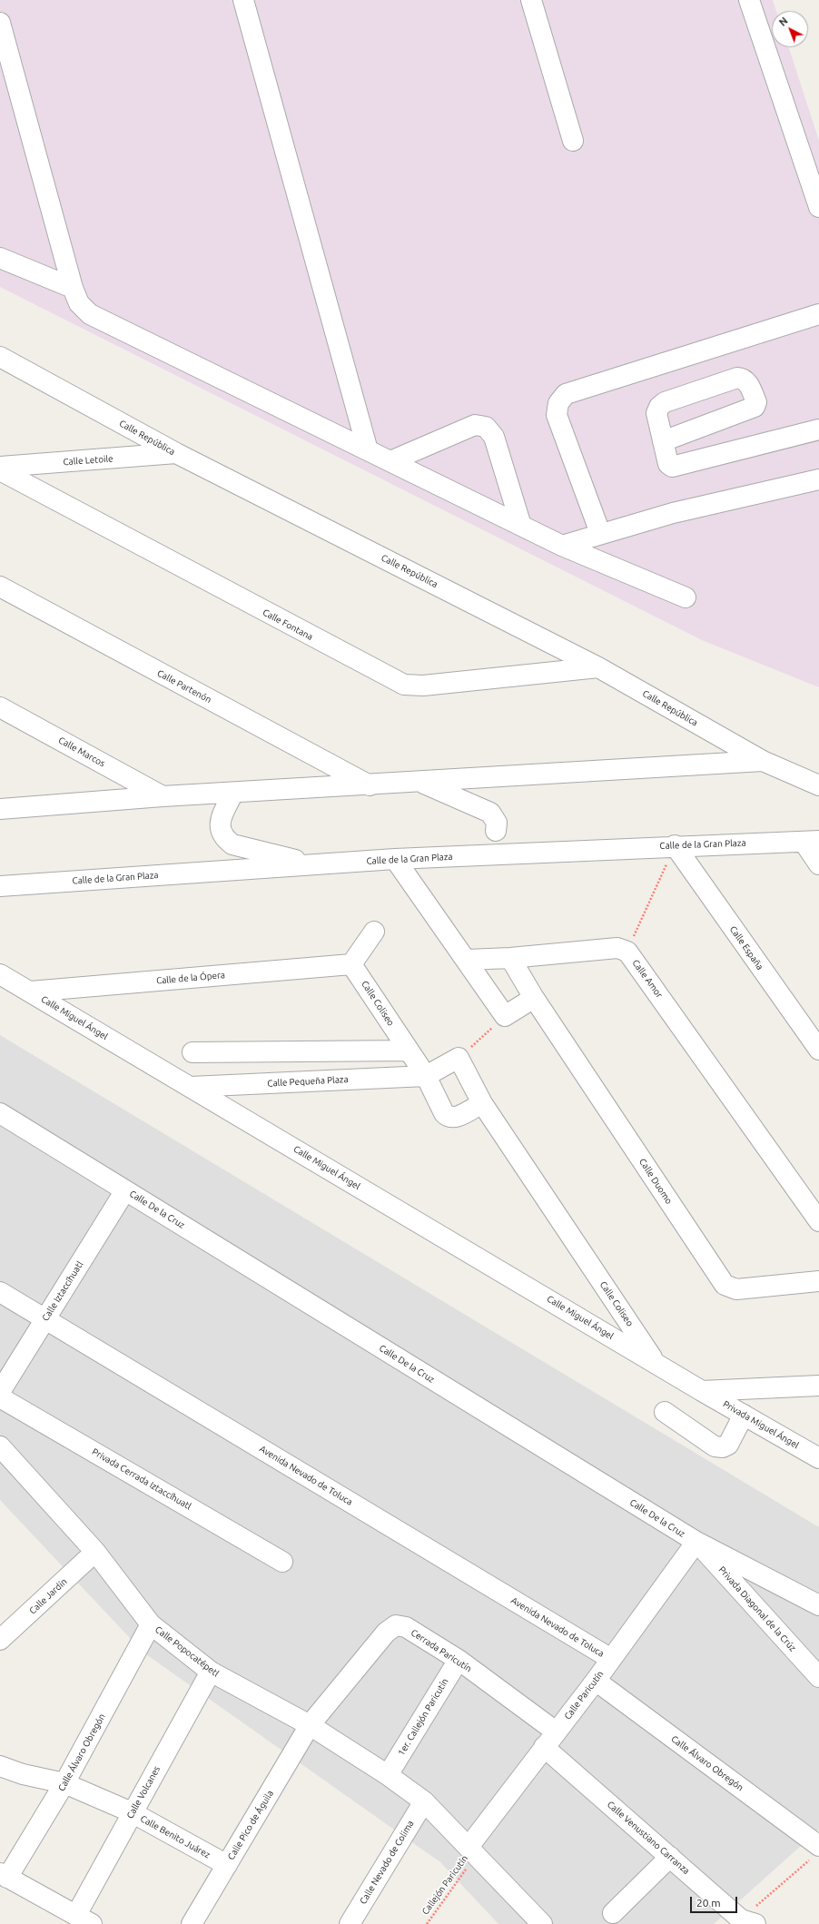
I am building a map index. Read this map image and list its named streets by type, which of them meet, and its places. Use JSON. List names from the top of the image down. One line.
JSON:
{"streets":{"street":["Calle República","Calle Letoile","Calle Fontana","Calle Partenón","Calle Marcos","Calle de la Gran Plaza","Calle España","Calle de la Ópera","Calle Amor","Calle Coliseo","Calle Miguel Ángel","Calle Pequeña Plaza","Calle Duomo","Calle De la Cruz","Calle Iztaccíhuatl","Privada Miguel Ángel","Avenida Nevado de Toluca","Privada Cerrada Iztaccíhuatl","Calle Jardín","Privada Diagonal de la Crúz","Cerrada Paricutín","Calle Popocatépetl","Calle Paricutín","1er. Callejón Paricutín","Calle Álvaro Obregón","Calle Volcanes","Calle Pico de Águila","Calle Benito Juárez","Calle Venustiano Carranza","Calle Nevado de Colima"],"path":["Callejón Paricutín"]},"crossings":[["Calle República","Calle Letoile"],["Calle República","Calle Fontana"],["Calle de la Gran Plaza","Calle España"],["Calle de la Ópera","Calle Coliseo"],["Calle de la Ópera","Calle Miguel Ángel"],["Calle Amor","Calle Duomo"],["Calle Coliseo","Calle Miguel Ángel"],["Calle Coliseo","Calle Pequeña Plaza"],["Calle Coliseo","Privada Miguel Ángel"],["Calle Miguel Ángel","Calle Pequeña Plaza"],["Calle De la Cruz","Calle Iztaccíhuatl"],["Calle De la Cruz","Privada Diagonal de la Crúz"],["Calle De la Cruz","Calle Paricutín"],["Calle Iztaccíhuatl","Avenida Nevado de Toluca"],["Avenida Nevado de Toluca","Calle Paricutín"],["Calle Jardín","Calle Popocatépetl"],["Privada Diagonal de la Crúz","Calle Paricutín"],["Cerrada Paricutín","Calle Popocatépetl"],["Cerrada Paricutín","Calle Paricutín"],["Cerrada Paricutín","1er. Callejón Paricutín"],["Cerrada Paricutín","Calle Pico de Águila"],["Cerrada Paricutín","Calle Venustiano Carranza"],["Calle Popocatépetl","Calle Paricutín"],["Calle Popocatépetl","1er. Callejón Paricutín"],["Calle Popocatépetl","Calle Álvaro Obregón"],["Calle Popocatépetl","Calle Volcanes"],["Calle Popocatépetl","Calle Pico de Águila"],["Calle Popocatépetl","Calle Nevado de Colima"],["Calle Popocatépetl","Callejón Paricutín"],["Calle Paricutín","Calle Álvaro Obregón"],["Calle Paricutín","Calle Venustiano Carranza"],["Calle Paricutín","Callejón Paricutín"],["Calle Álvaro Obregón","Calle Benito Juárez"],["Calle Volcanes","Calle Benito Juárez"],["Calle Pico de Águila","Calle Benito Juárez"]],"scale_bar":"20 m","north":"top left"}
